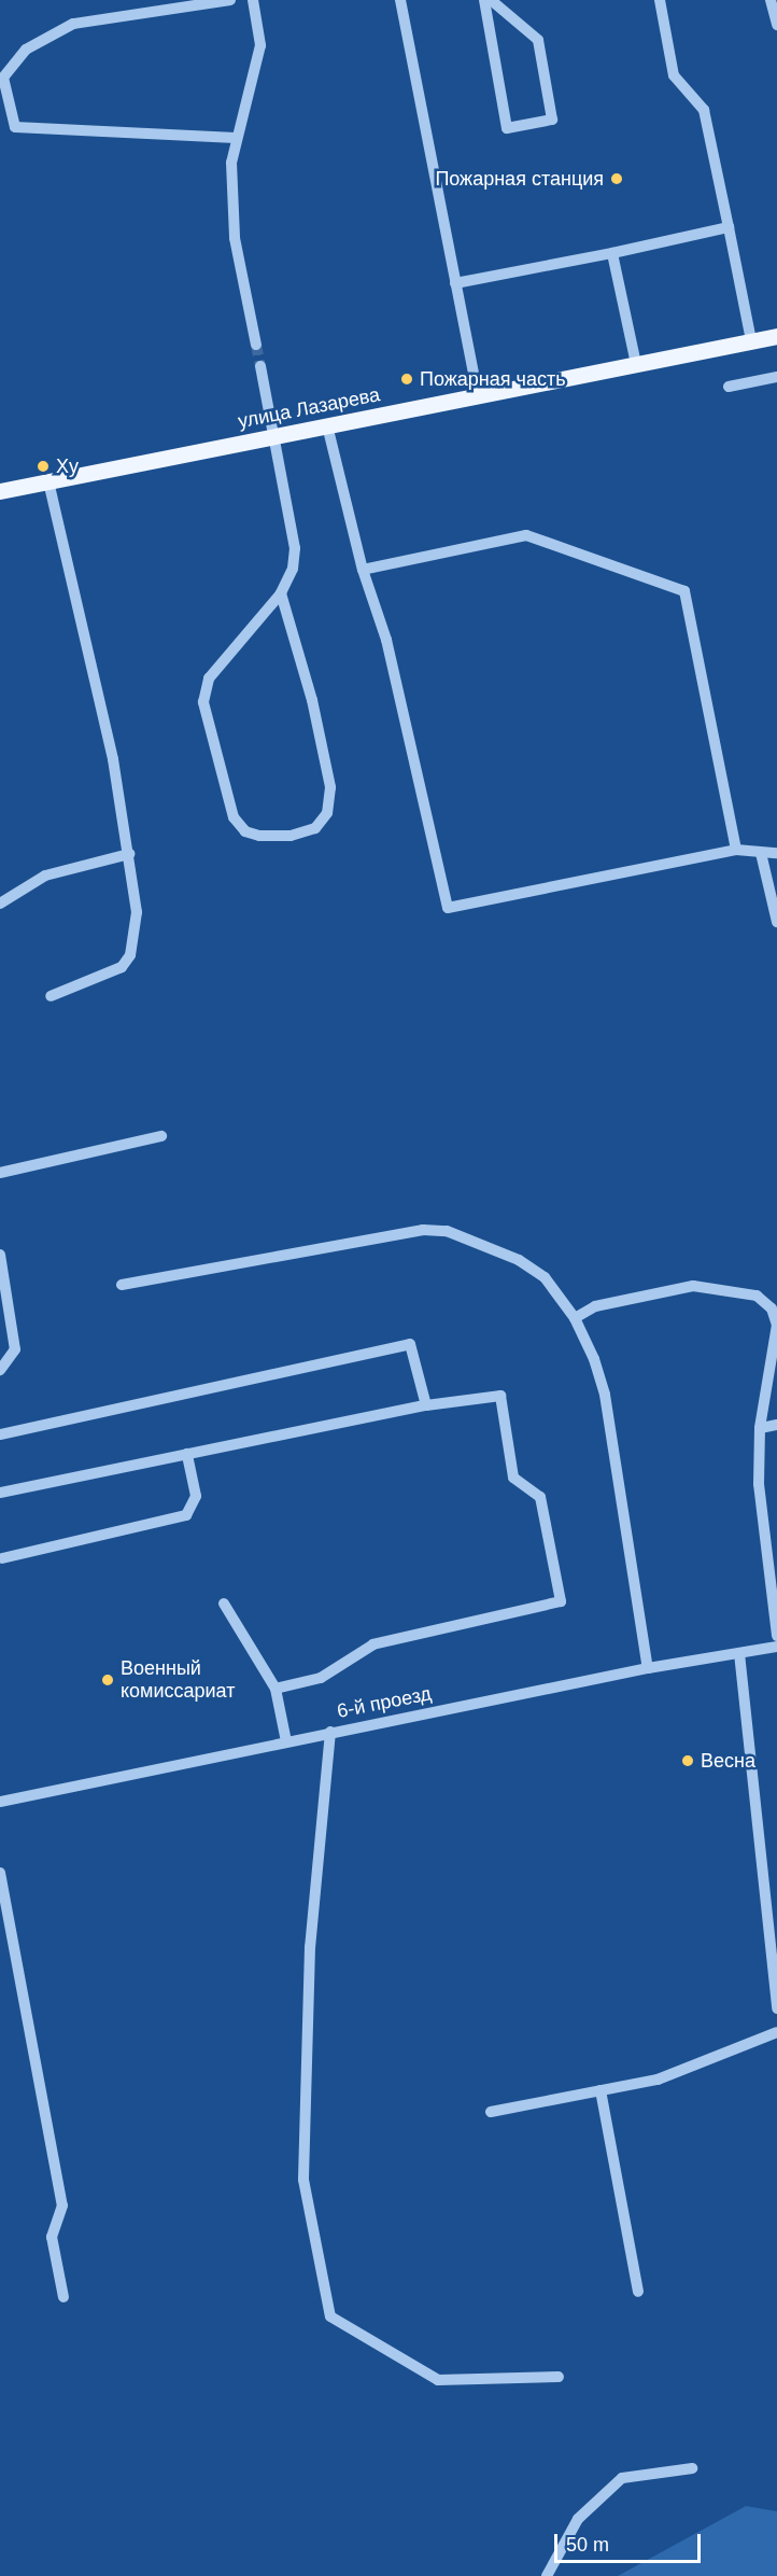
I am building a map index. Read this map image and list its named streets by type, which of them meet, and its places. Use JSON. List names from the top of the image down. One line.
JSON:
{"streets":{"main road":["улица Лазарева"],"street":["6-й проезд"]},"places":["Пожарная станция","Пожарная часть","Xy","Военный комиссариат","Весна"],"scale_bar":"50 m"}
